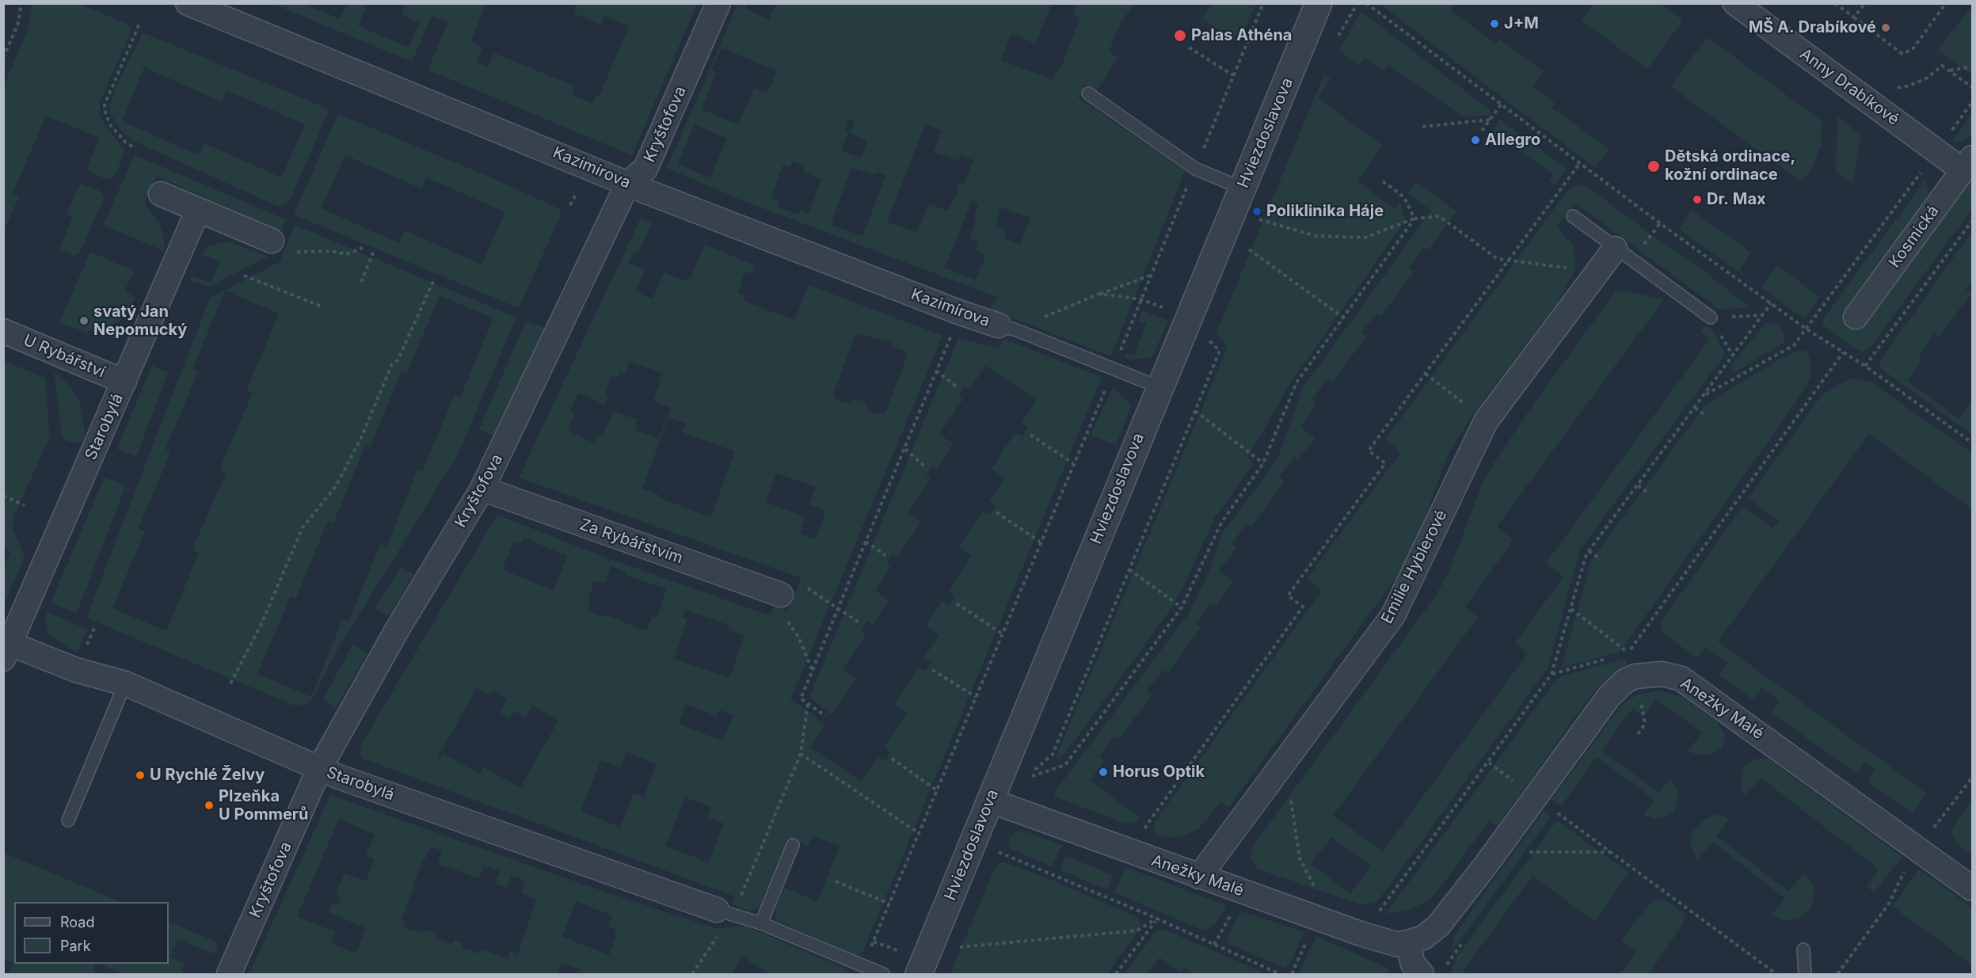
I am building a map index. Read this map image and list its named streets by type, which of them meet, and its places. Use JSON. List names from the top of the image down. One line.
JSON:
{"streets":{"street":["Anny Drabíkové","Kryštofova","Hviezdoslavova","Kazimírova","Kosmická","U Rybářství","Starobylá","Za Rybářstvím","Emilie Hyblerové","Anežky Malé"]},"crossings":[["Anny Drabíkové","Kosmická"],["Kryštofova","Kazimírova"],["Kryštofova","Starobylá"],["Kryštofova","Za Rybářstvím"],["Hviezdoslavova","Anežky Malé"],["U Rybářství","Starobylá"],["Emilie Hyblerové","Anežky Malé"]],"places":["J+M","MŠ A. Drabíkové","Palas Athéna","Allegro","Dětská ordinace, kožní ordinace","Dr. Max","Poliklinika Háje","svatý Jan Nepomucký","Horus Optik","U Rychlé Želvy","Plzeňka U Pommerů"],"legend":["Road","Park"]}
